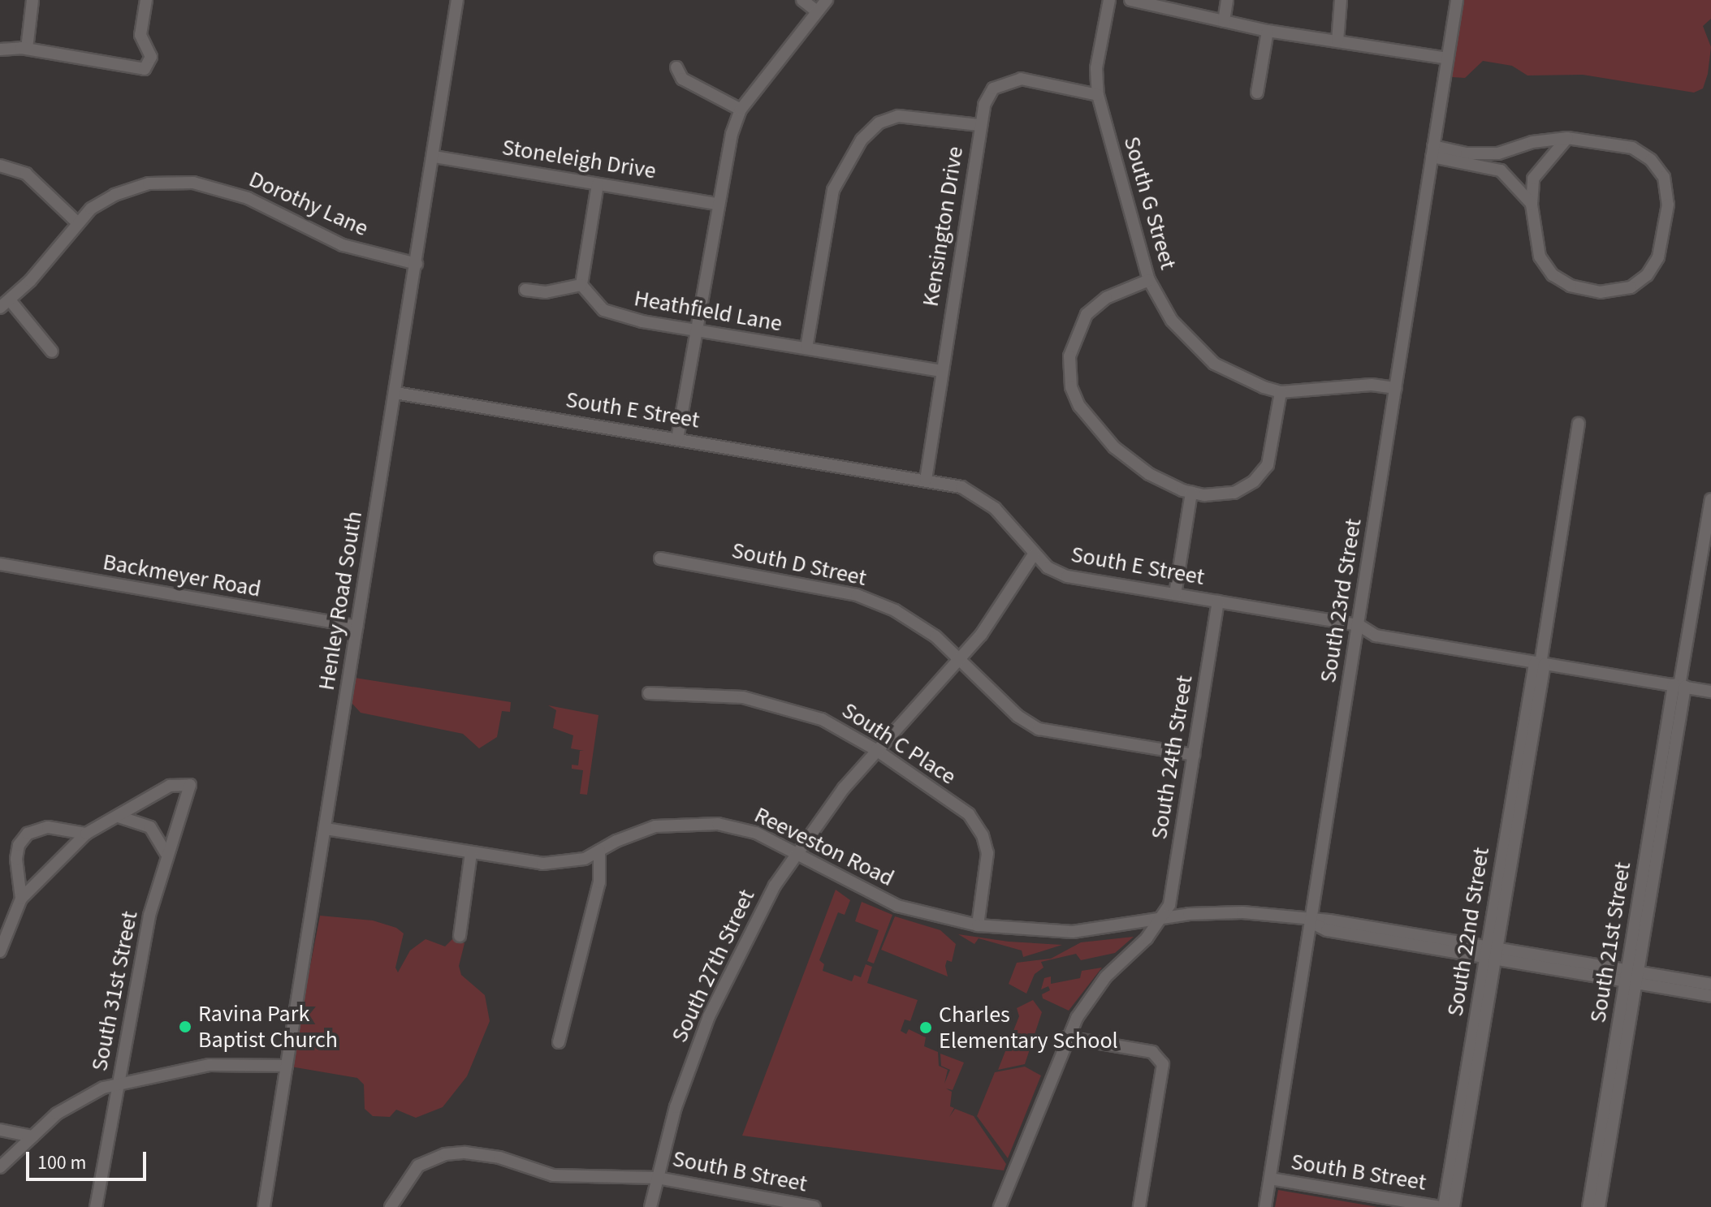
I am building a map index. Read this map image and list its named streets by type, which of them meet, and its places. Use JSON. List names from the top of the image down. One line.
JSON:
{"streets":{"street":["Stoneleigh Drive","South G Street","Dorothy Lane","Kensington Drive","Heathfield Lane","South E Street","South D Street","Backmeyer Road","Henley Road South","South 23rd Street","South C Place","South 24th Street","Reeveston Road","South 22nd Street","South 21st Street","South 27th Street","South 31st Street","South B Street"]},"crossings":[["Stoneleigh Drive","Henley Road South"],["South G Street","Kensington Drive"],["South G Street","South 23rd Street"],["Dorothy Lane","Henley Road South"],["Kensington Drive","Heathfield Lane"],["Kensington Drive","South E Street"],["South E Street","Henley Road South"],["South E Street","South 23rd Street"],["South E Street","South 24th Street"],["South E Street","South 22nd Street"],["South E Street","South 21st Street"],["South E Street","South 27th Street"],["South D Street","South 24th Street"],["South D Street","South 27th Street"],["Backmeyer Road","Henley Road South"],["Henley Road South","Reeveston Road"],["South 23rd Street","Reeveston Road"],["South 23rd Street","South B Street"],["South C Place","Reeveston Road"],["South C Place","South 27th Street"],["South 24th Street","Reeveston Road"],["Reeveston Road","South 22nd Street"],["Reeveston Road","South 21st Street"],["Reeveston Road","South 27th Street"],["South 22nd Street","South B Street"],["South 27th Street","South B Street"]],"places":["Ravina Park Baptist Church","Charles Elementary School"],"scale_bar":"100 m"}
